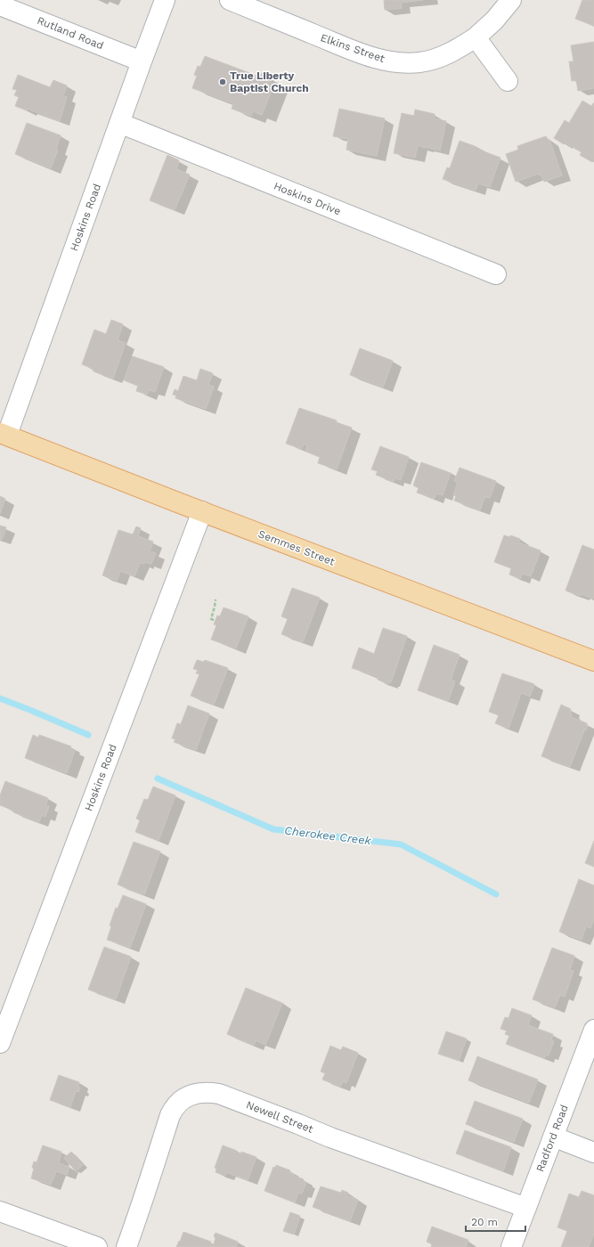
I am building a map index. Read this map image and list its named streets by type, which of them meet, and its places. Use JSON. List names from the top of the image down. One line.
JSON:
{"streets":{"main road":["Semmes Street"],"street":["Rutland Road","Elkins Street","Hoskins Drive","Hoskins Road","Newell Street","Radford Road"]},"crossings":[["Rutland Road","Hoskins Road"],["Hoskins Drive","Hoskins Road"],["Hoskins Road","Semmes Street"],["Newell Street","Radford Road"]],"water":["Cherokee Creek"],"places":["True Liberty Baptist Church"],"scale_bar":"20 m"}
